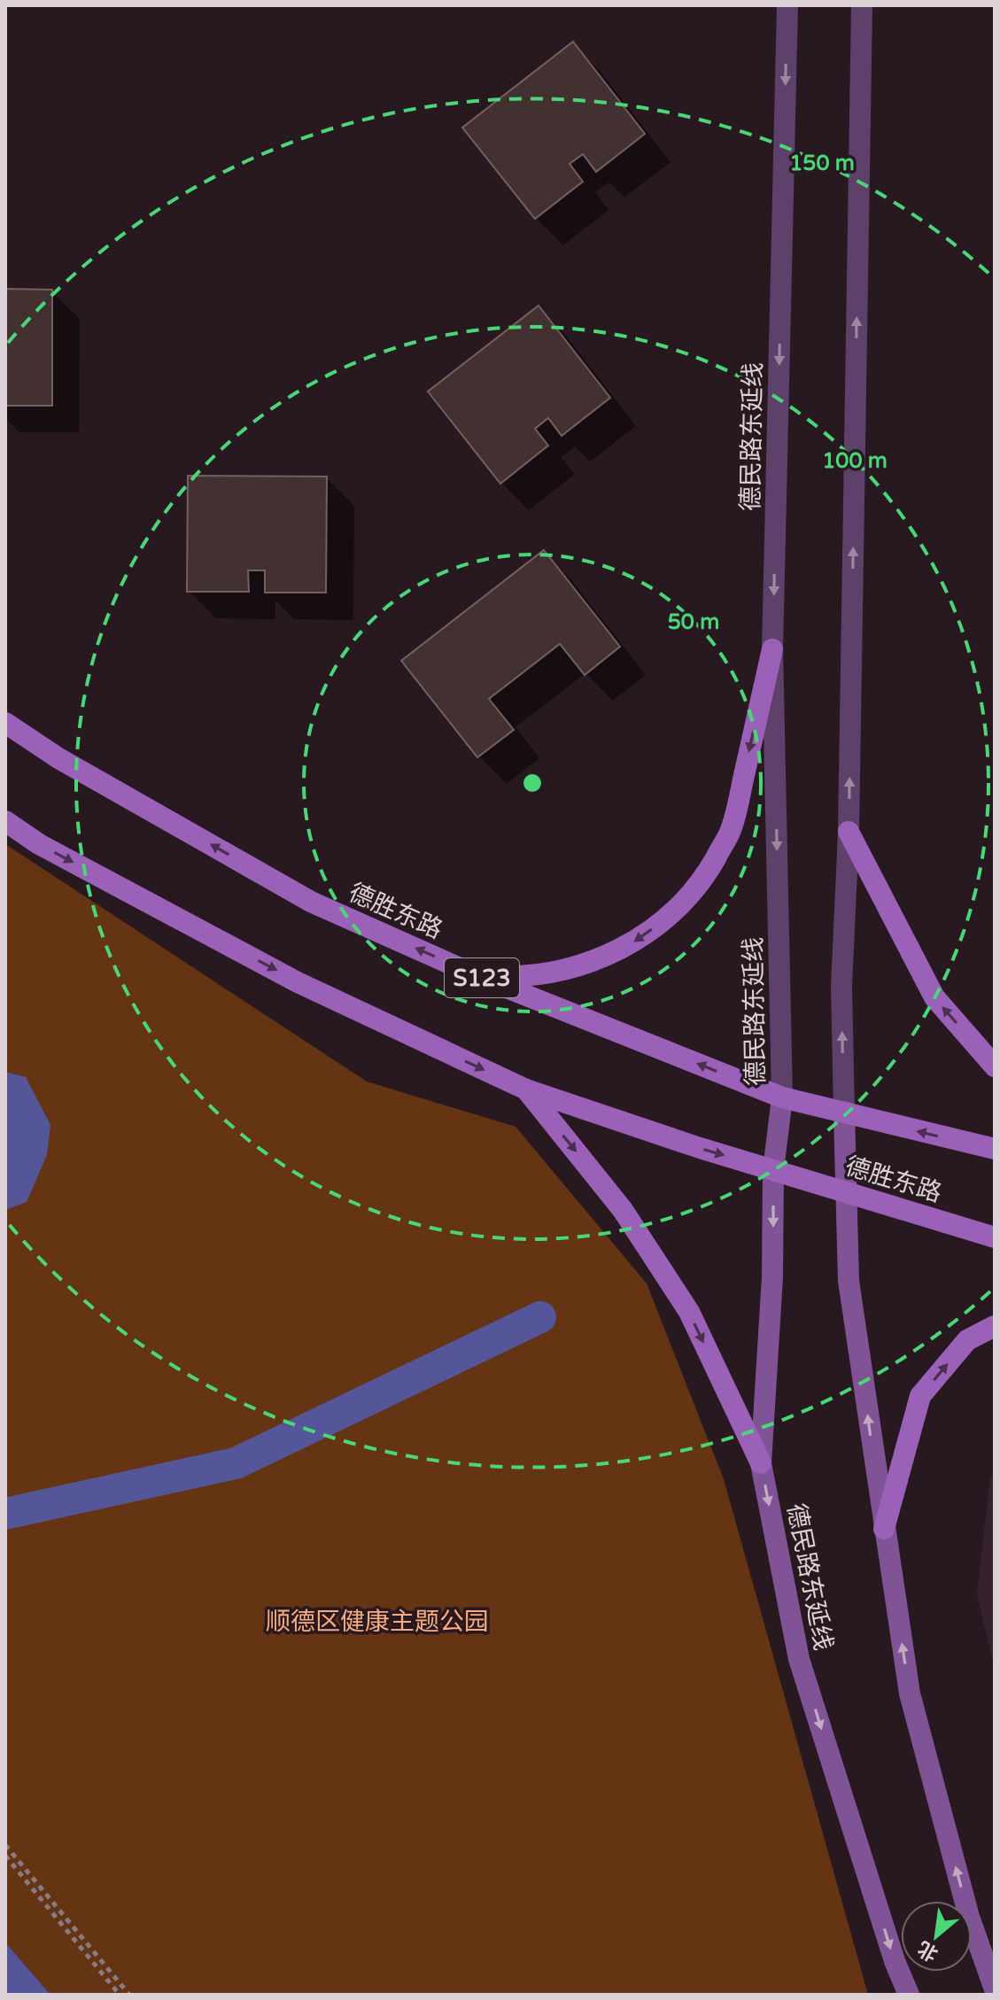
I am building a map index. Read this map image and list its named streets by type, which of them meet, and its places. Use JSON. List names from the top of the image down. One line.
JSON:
{"streets":{"main road":["德民路东延线","德胜东路","S123"]},"crossings":[["德民路东延线","德胜东路"]],"parks":["顺德区健康主题公园"],"north":"bottom left","rings":["150 m","100 m","50 m"]}
